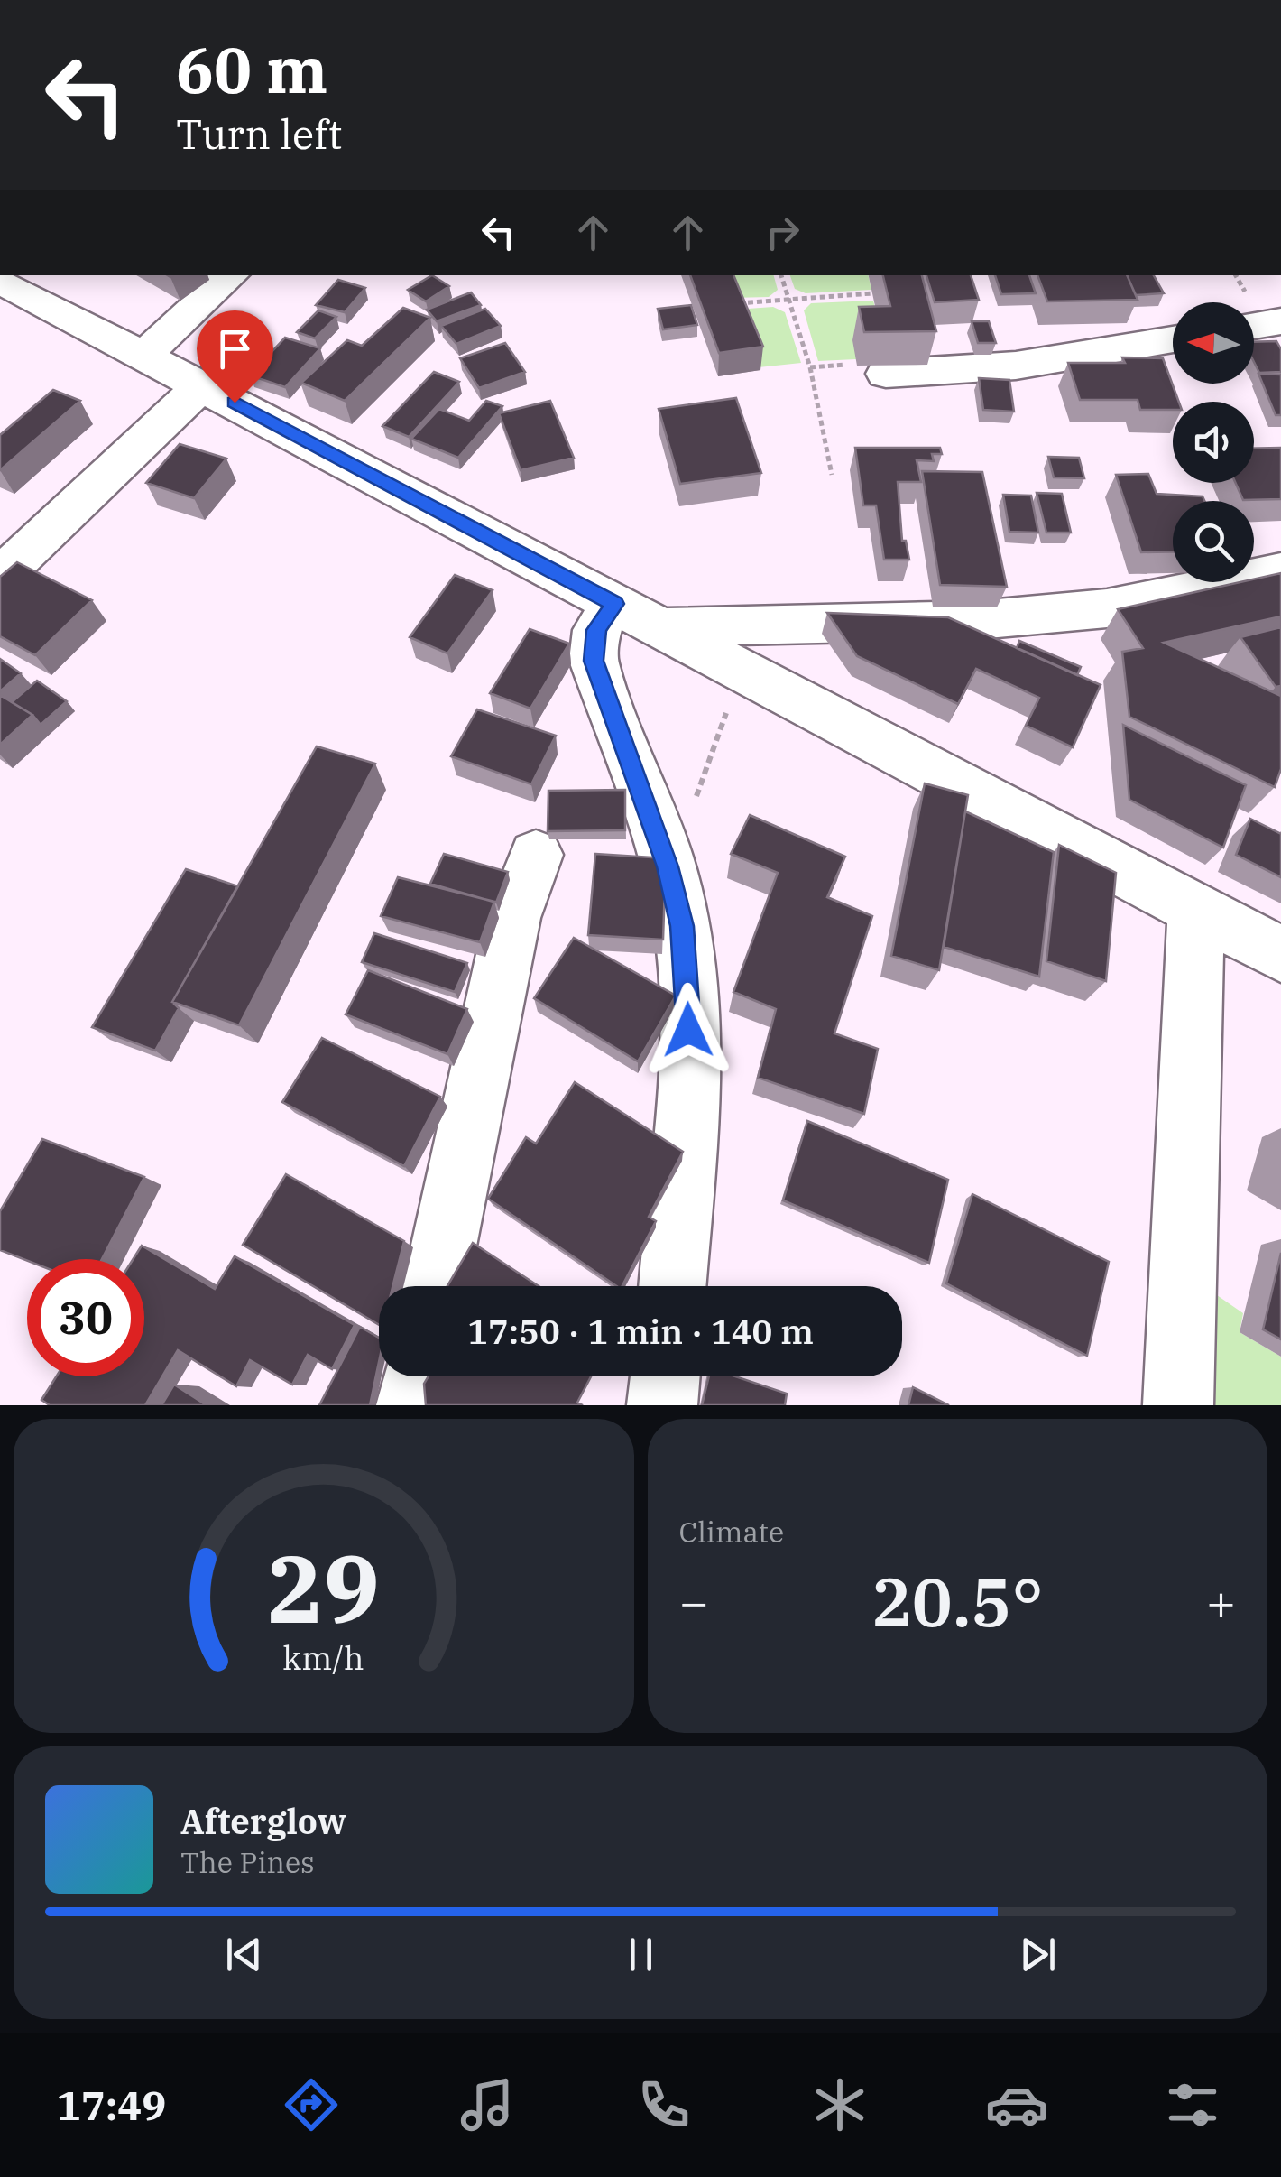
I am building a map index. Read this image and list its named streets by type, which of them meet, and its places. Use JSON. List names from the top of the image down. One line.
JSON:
{"north":"left","page":{"turn":["60 m","Turn left"],"limit":"30","trip":"17:50 · 1 min · 140 m","tile":"Climate","heat":["−","20.5°","+"],"song":["Afterglow","The Pines"],"tabs":"17:49","gauge":["29","km/h"]}}
